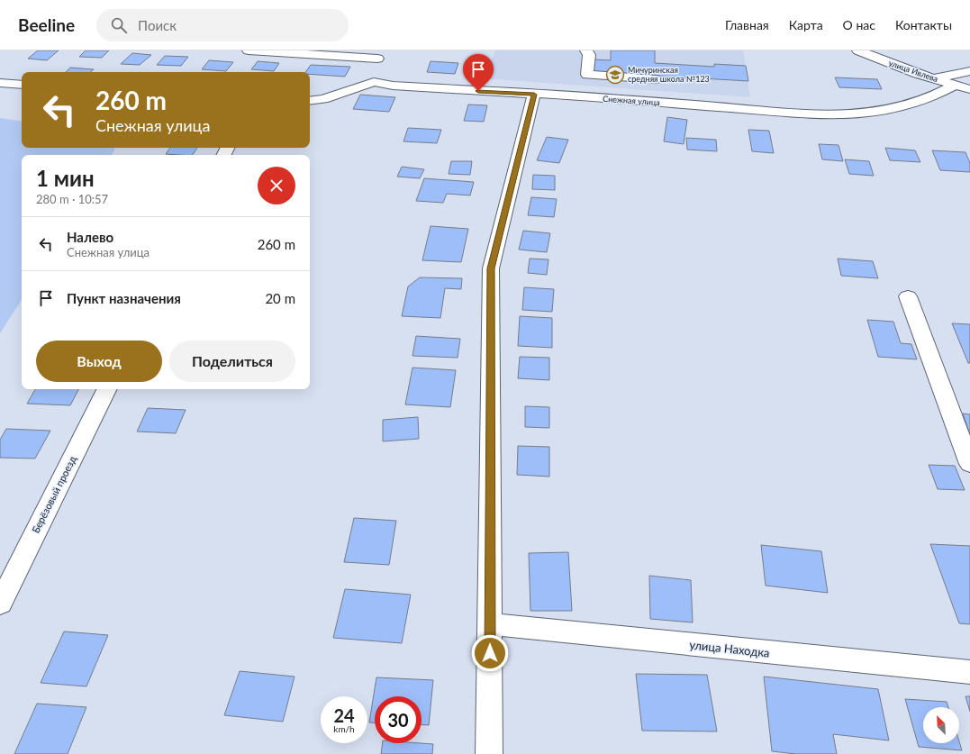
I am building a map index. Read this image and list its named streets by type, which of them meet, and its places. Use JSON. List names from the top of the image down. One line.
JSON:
{"streets":{"street":["улица Ивлева","Снежная улица","Берёзовый проезд","улица Находка"]},"crossings":[["улица Ивлева","Снежная улица"]],"places":{"school or university":["Мичуринская средняя школа №123"]},"north":"top left","page":{"header":"Beeline","search":"Поиск","nav":["Главная","Карта","О нас","Контакты"],"turn":["260 m","Снежная улица"],"heading":["1 мин","280 m · 10:57"],"list":[{"name":"Налево","note":"Снежная улица","value":"260 m"},{"name":"Пункт назначения","value":"20 m"}],"buttons":["Выход","Поделиться"],"speed":"24 km/h","limit":"30"}}
